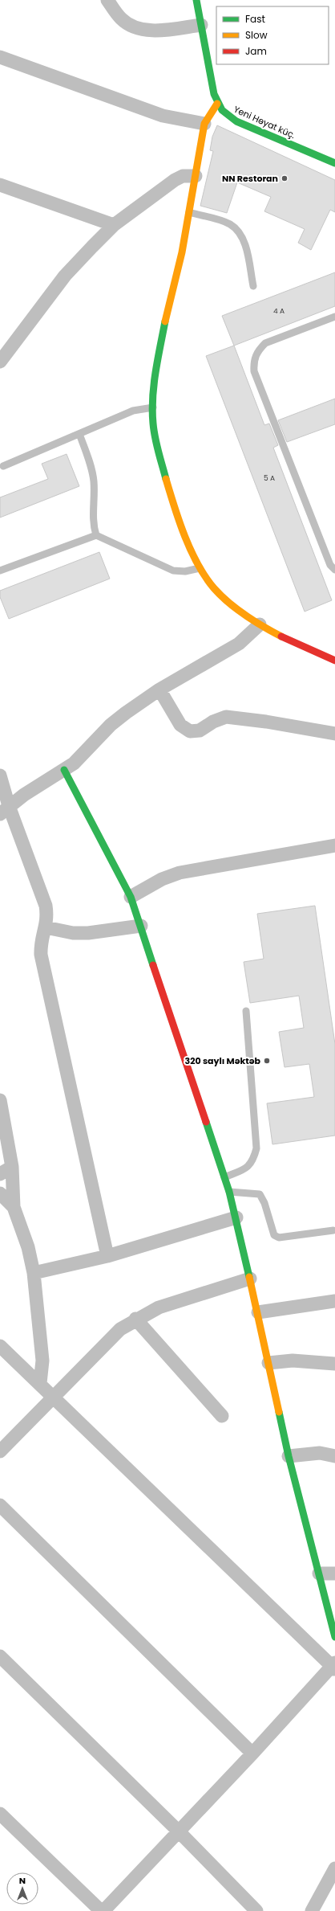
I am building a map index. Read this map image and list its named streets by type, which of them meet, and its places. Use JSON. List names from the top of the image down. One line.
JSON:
{"streets":{"street":["Yeni Həyat küç."]},"places":["NN Restoran","320 saylı Məktəb"],"house_numbers":["4 A","5 A"],"legend":["Fast","Slow","Jam"],"north":"top"}
